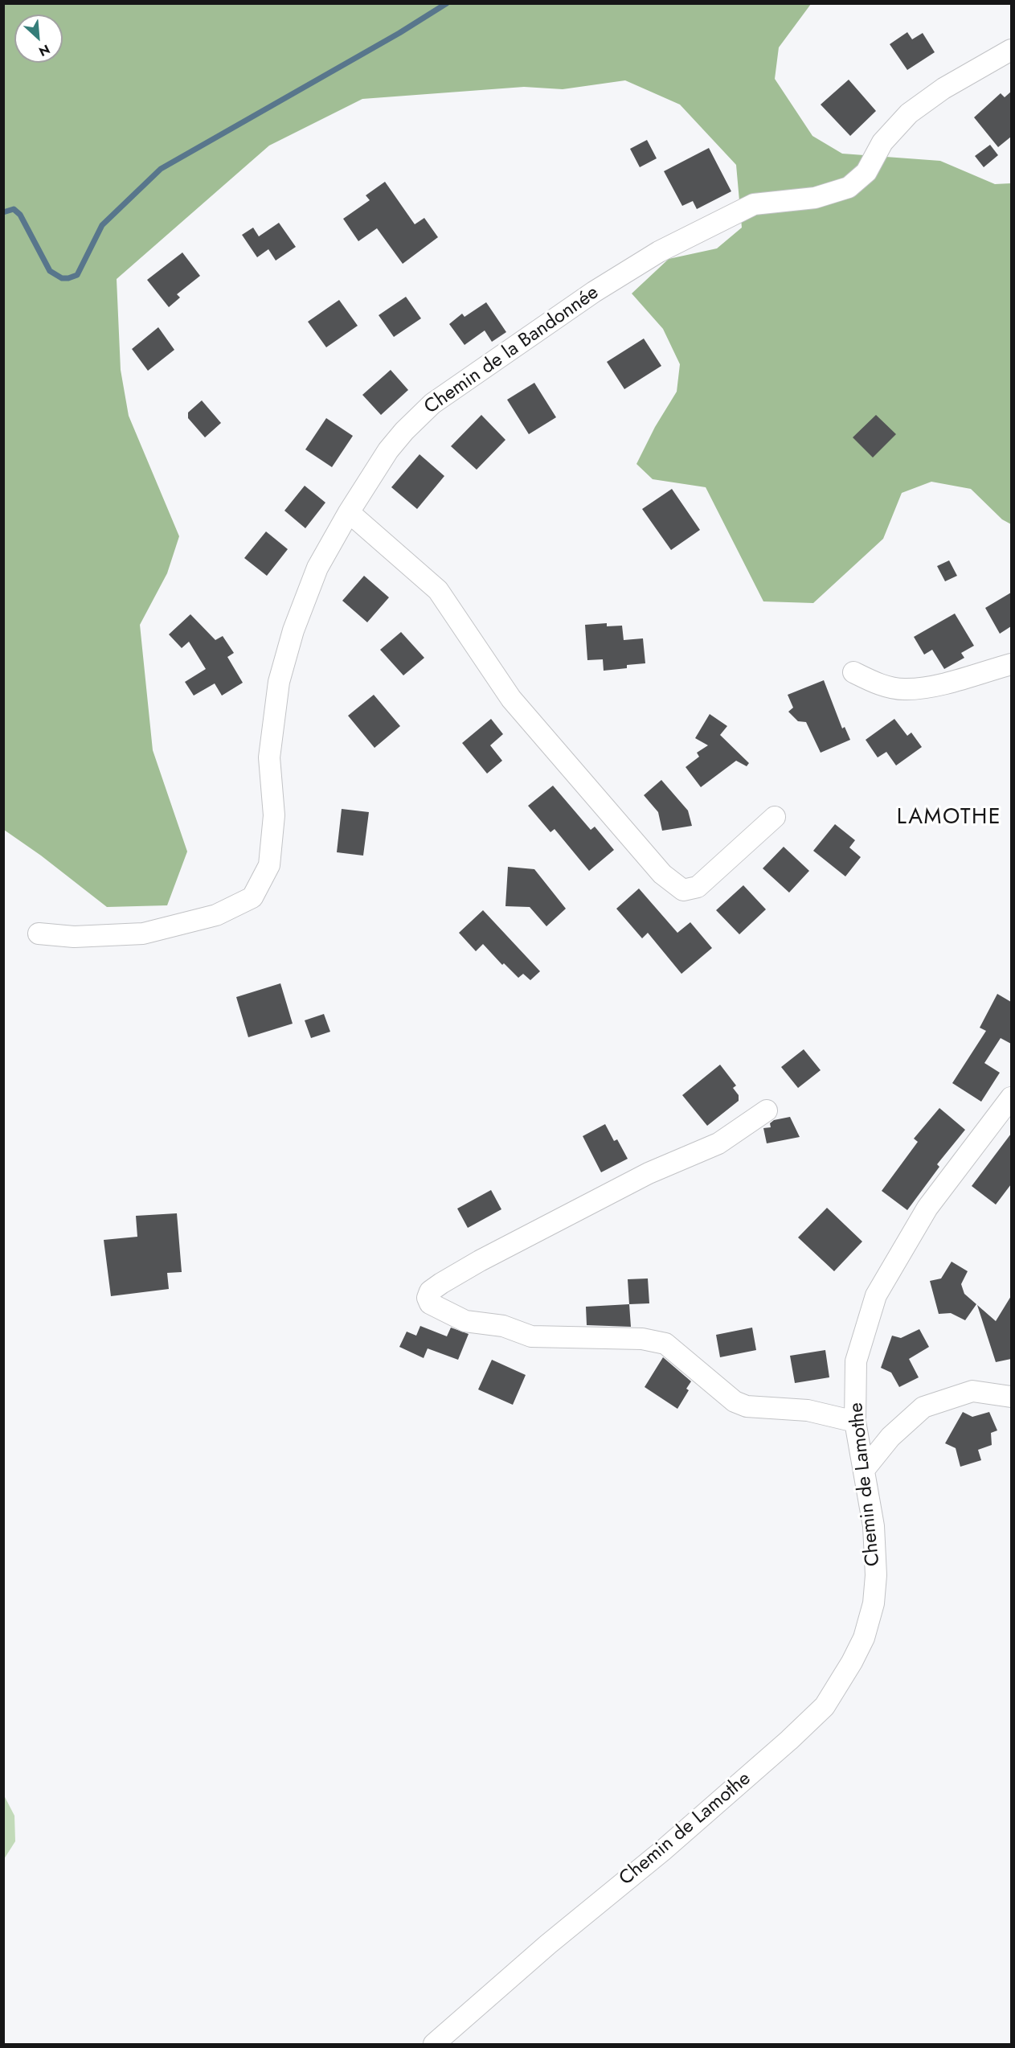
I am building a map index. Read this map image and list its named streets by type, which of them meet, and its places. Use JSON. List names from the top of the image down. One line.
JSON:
{"streets":{"street":["Chemin de la Bandonnée","Chemin de Lamothe"]},"districts":["LAMOTHE"],"north":"bottom right"}
